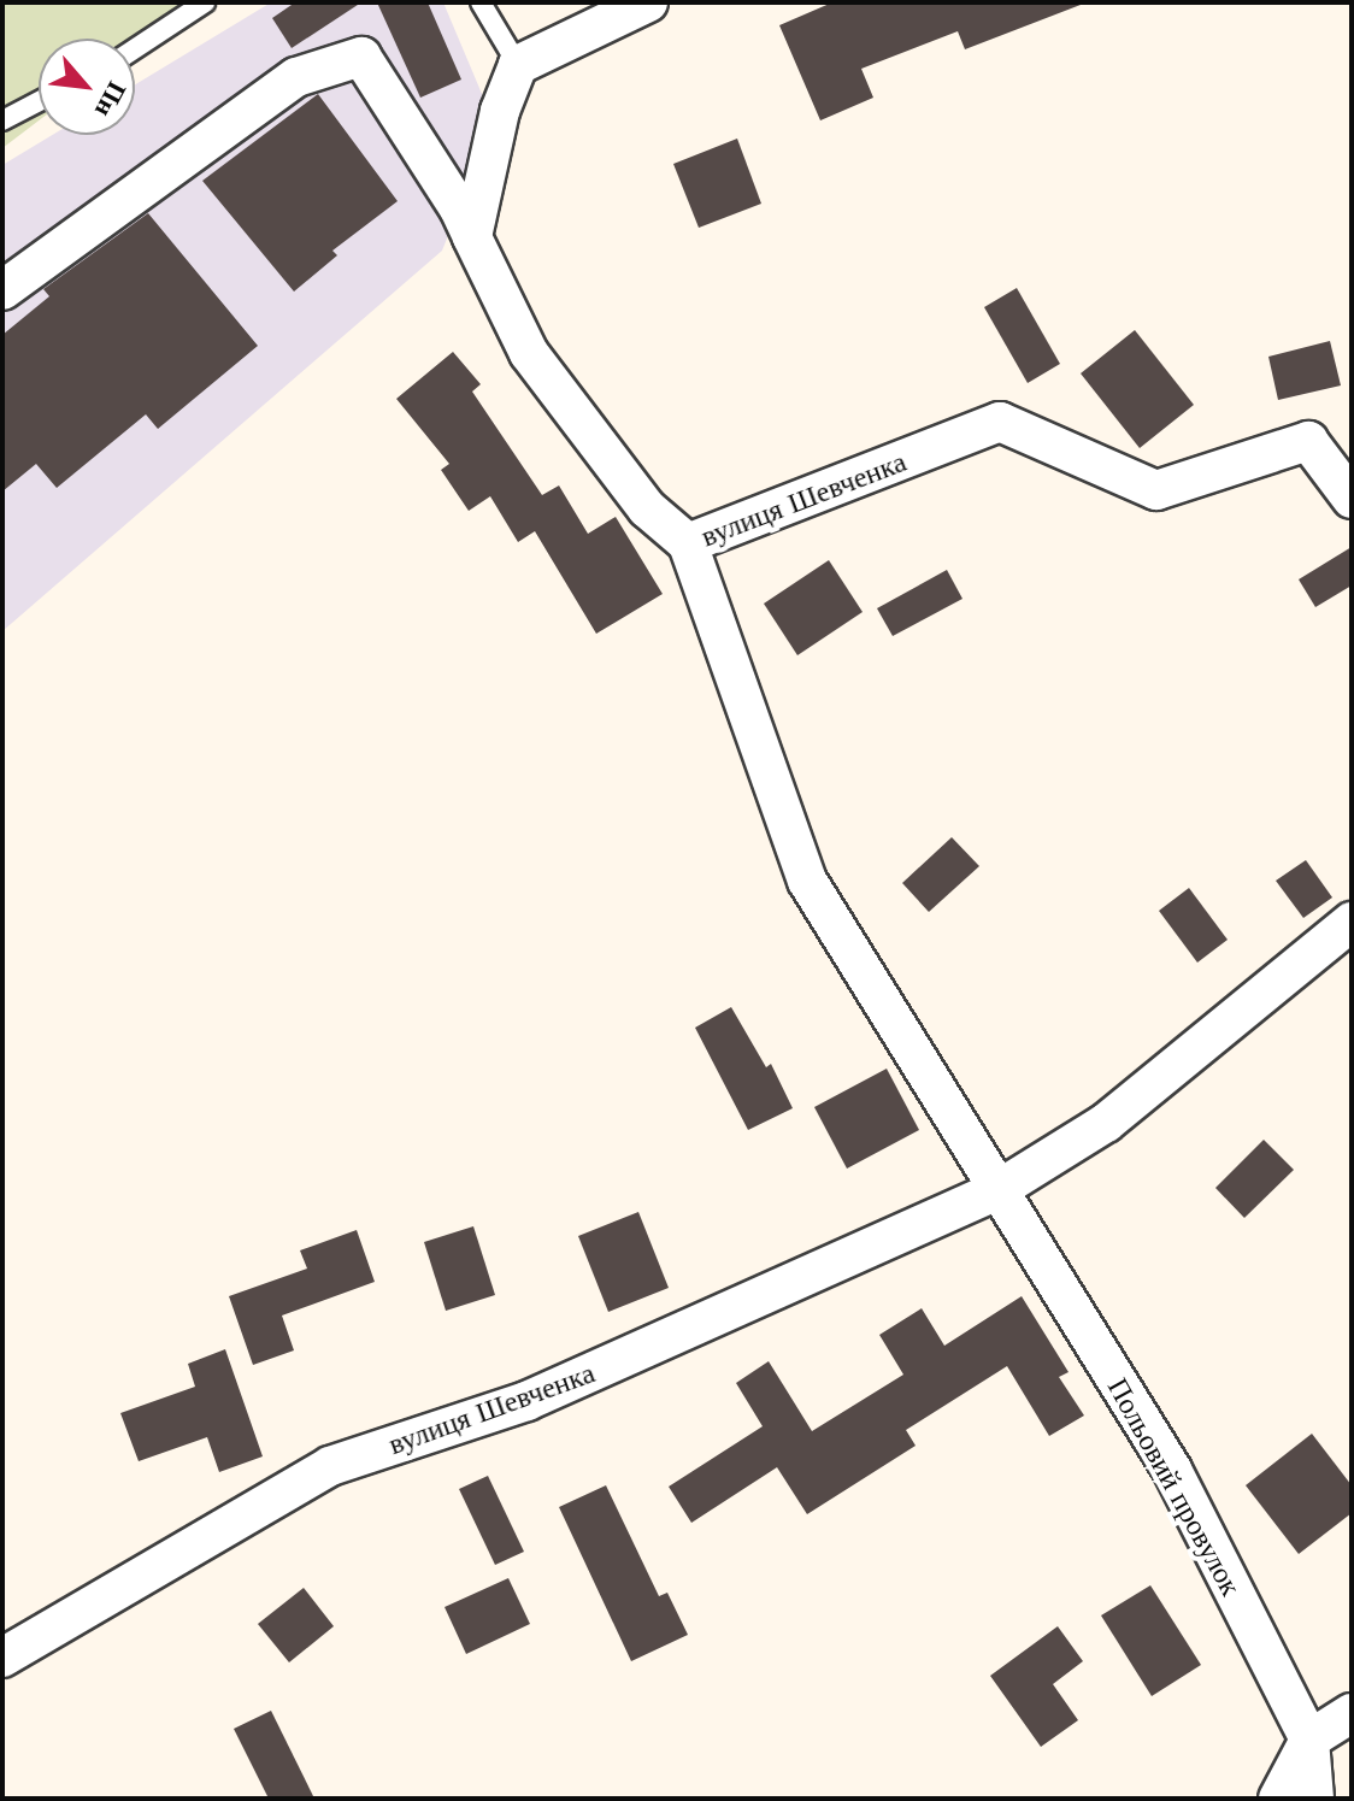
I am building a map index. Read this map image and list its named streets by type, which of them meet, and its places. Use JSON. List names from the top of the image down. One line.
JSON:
{"streets":{"street":["вулиця Шевченка","Польовий провулок"]},"crossings":[["вулиця Шевченка","Польовий провулок"]],"north":"bottom right"}
